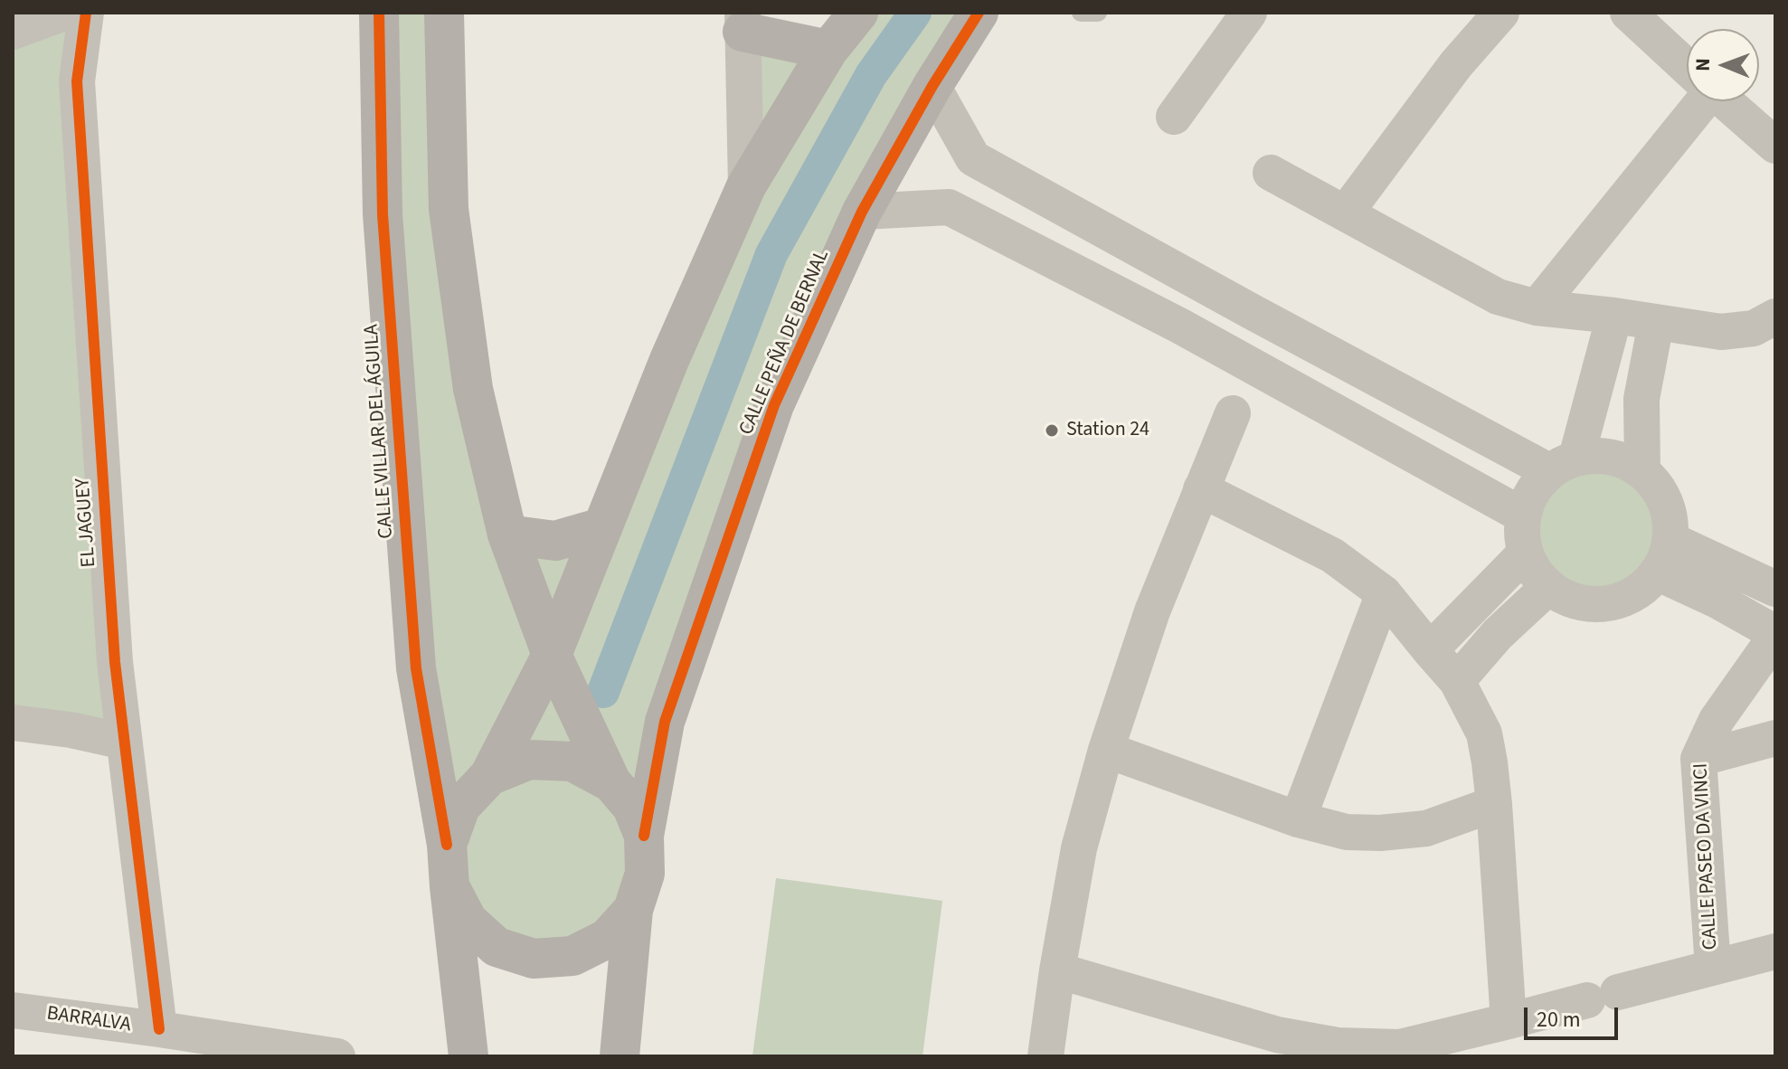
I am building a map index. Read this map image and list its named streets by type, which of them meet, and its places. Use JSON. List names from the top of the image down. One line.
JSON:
{"streets":{"street":["CALLE PEÑA DE BERNAL","CALLE VILLAR DEL ÁGUILA","EL JAGUEY","CALLE PASEO DA VINCI","BARRALVA"]},"crossings":[["CALLE PEÑA DE BERNAL","CALLE VILLAR DEL ÁGUILA"],["EL JAGUEY","BARRALVA"]],"places":["Station 24"],"scale_bar":"20 m","north":"left"}
